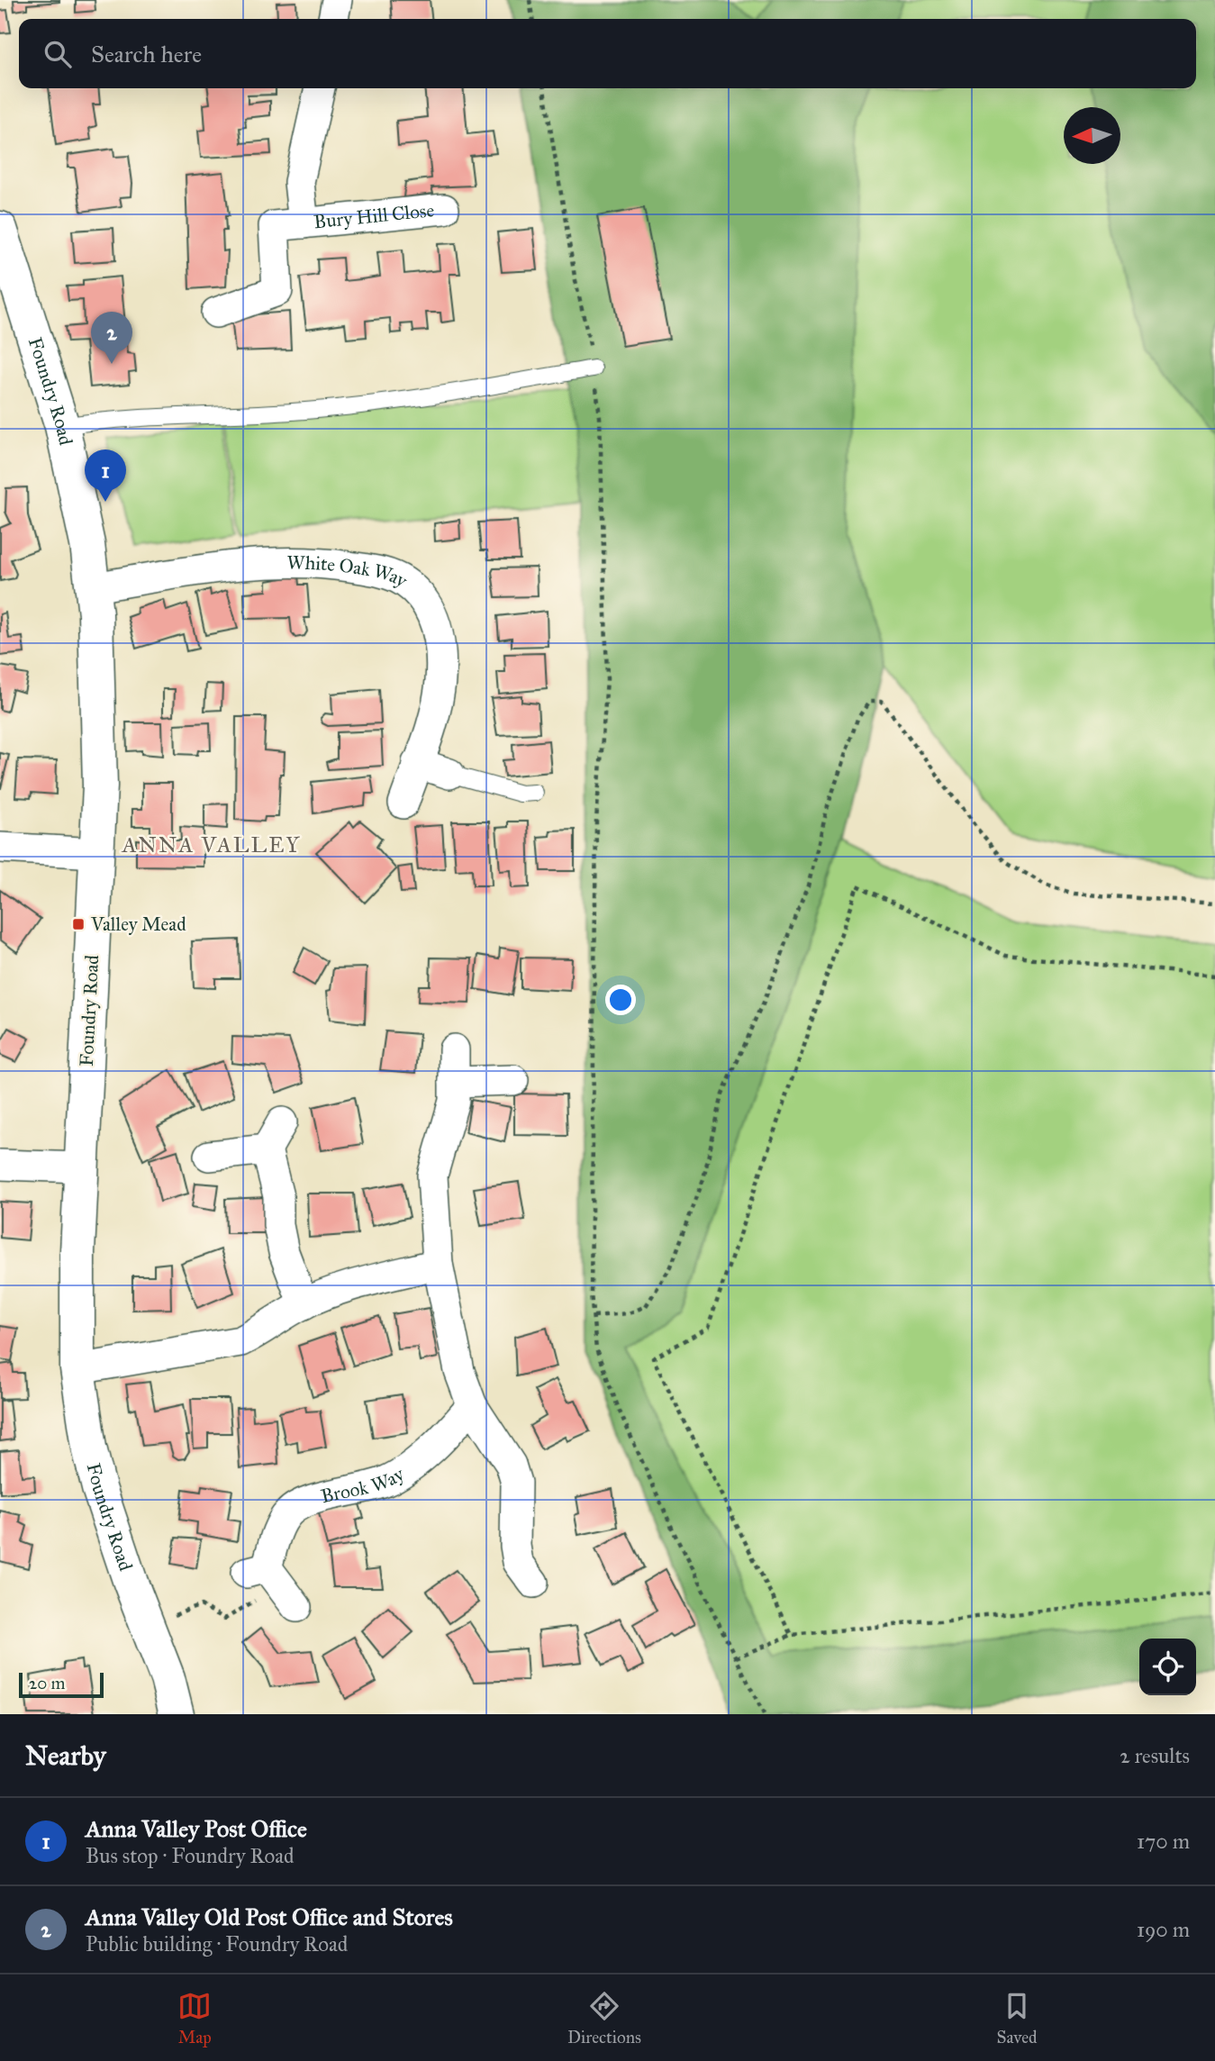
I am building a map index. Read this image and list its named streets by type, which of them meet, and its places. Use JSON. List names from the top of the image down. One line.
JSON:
{"streets":{"street":["Bury Hill Close","Foundry Road","White Oak Way","Brook Way"]},"crossings":[["Foundry Road","White Oak Way"]],"districts":["ANNA VALLEY"],"places":{"transit":["Valley Mead"]},"scale_bar":"20 m","north":"left","page":{"search":"Search here","pins":["2","1"],"scale":"20 m","heading":["Nearby","2 results"],"list":[{"mark":"1","name":"Anna Valley Post Office","note":"Bus stop · Foundry Road","value":"170 m"},{"mark":"2","name":"Anna Valley Old Post Office and Stores","note":"Public building · Foundry Road","value":"190 m"}],"nav":["Map","Directions","Saved"]}}
